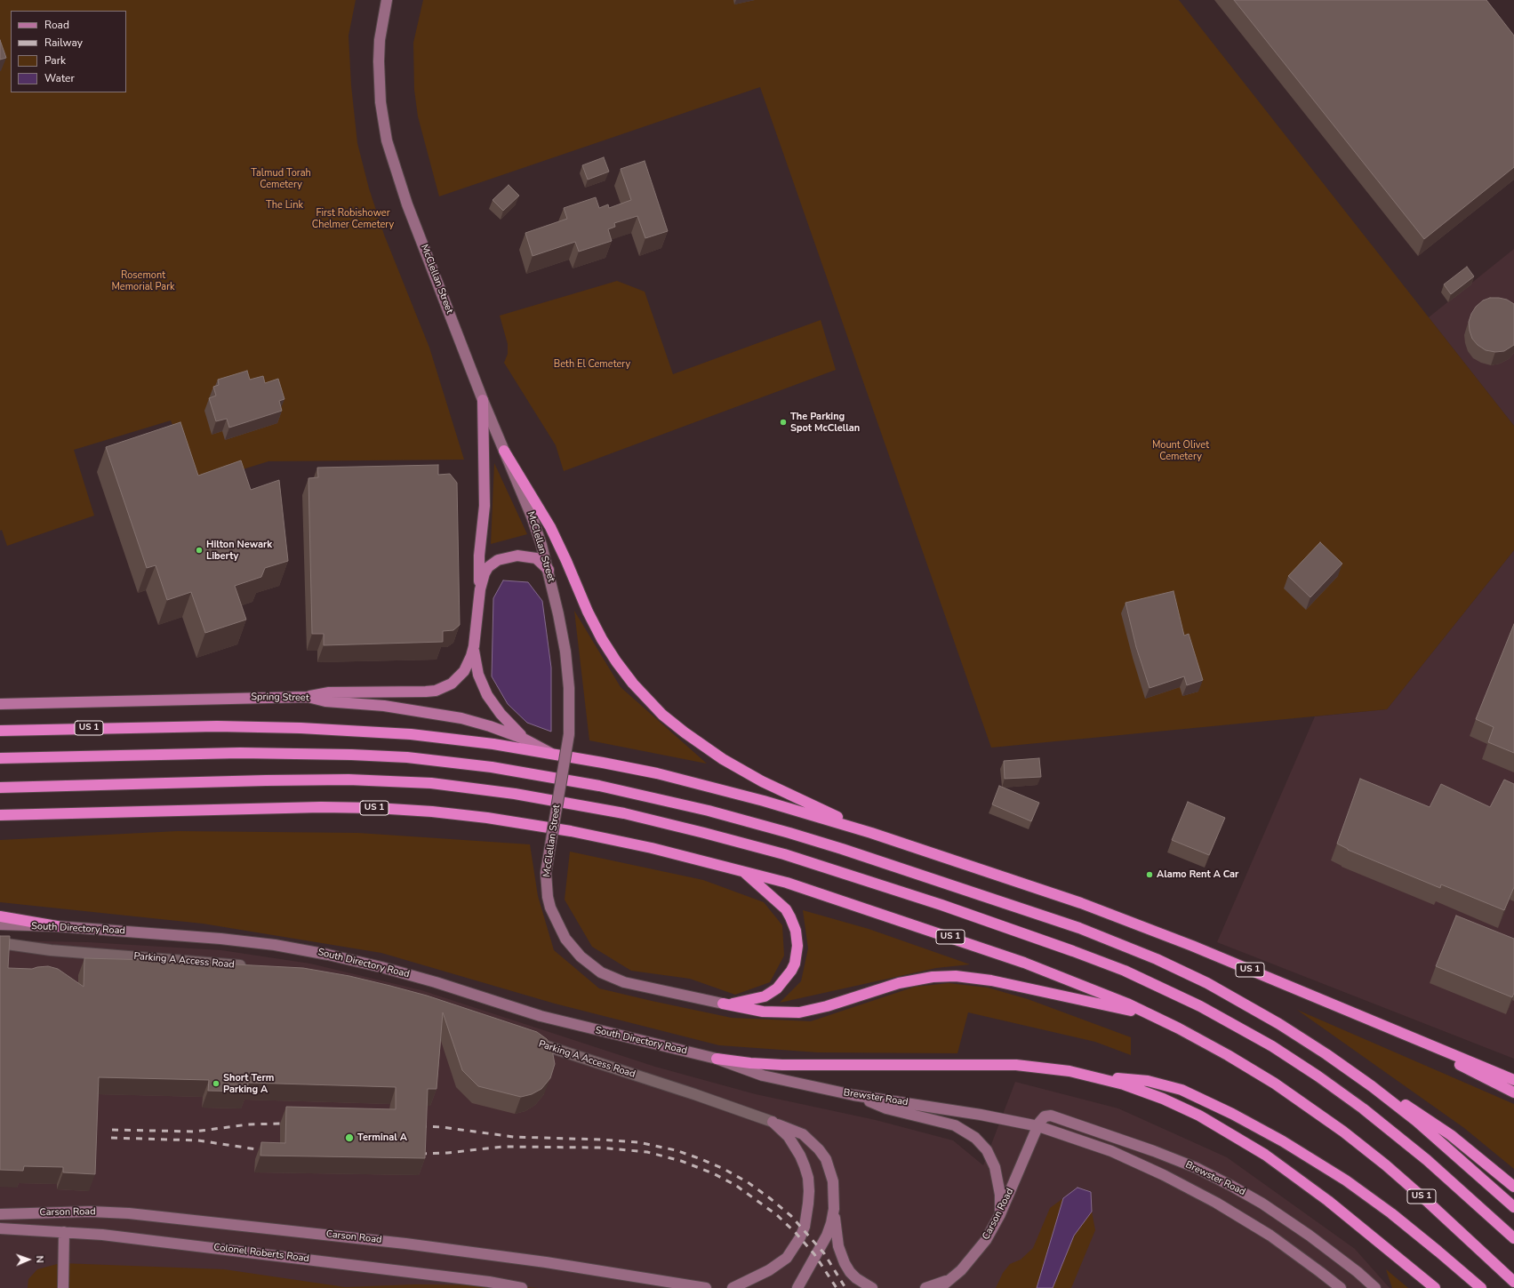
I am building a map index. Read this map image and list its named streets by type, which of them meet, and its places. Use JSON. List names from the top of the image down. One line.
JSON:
{"streets":{"highway":["US 1"],"main road":["Spring Street"],"street":["McClellan Street","South Directory Road","Parking A Access Road","Brewster Road","Carson Road","Colonel Roberts Road"]},"crossings":[["Spring Street","US 1"],["South Directory Road","Brewster Road"],["Brewster Road","Carson Road"]],"parks":["Talmud Torah Cemetery","The Link","First Robishower Chelmer Cemetery","Rosemont Memorial Park","Beth El Cemetery","Mount Olivet Cemetery"],"places":["The Parking Spot McClellan","Hilton Newark Liberty","Alamo Rent A Car","Short Term Parking A","Terminal A"],"legend":["Road","Railway","Park","Water"],"north":"right"}
